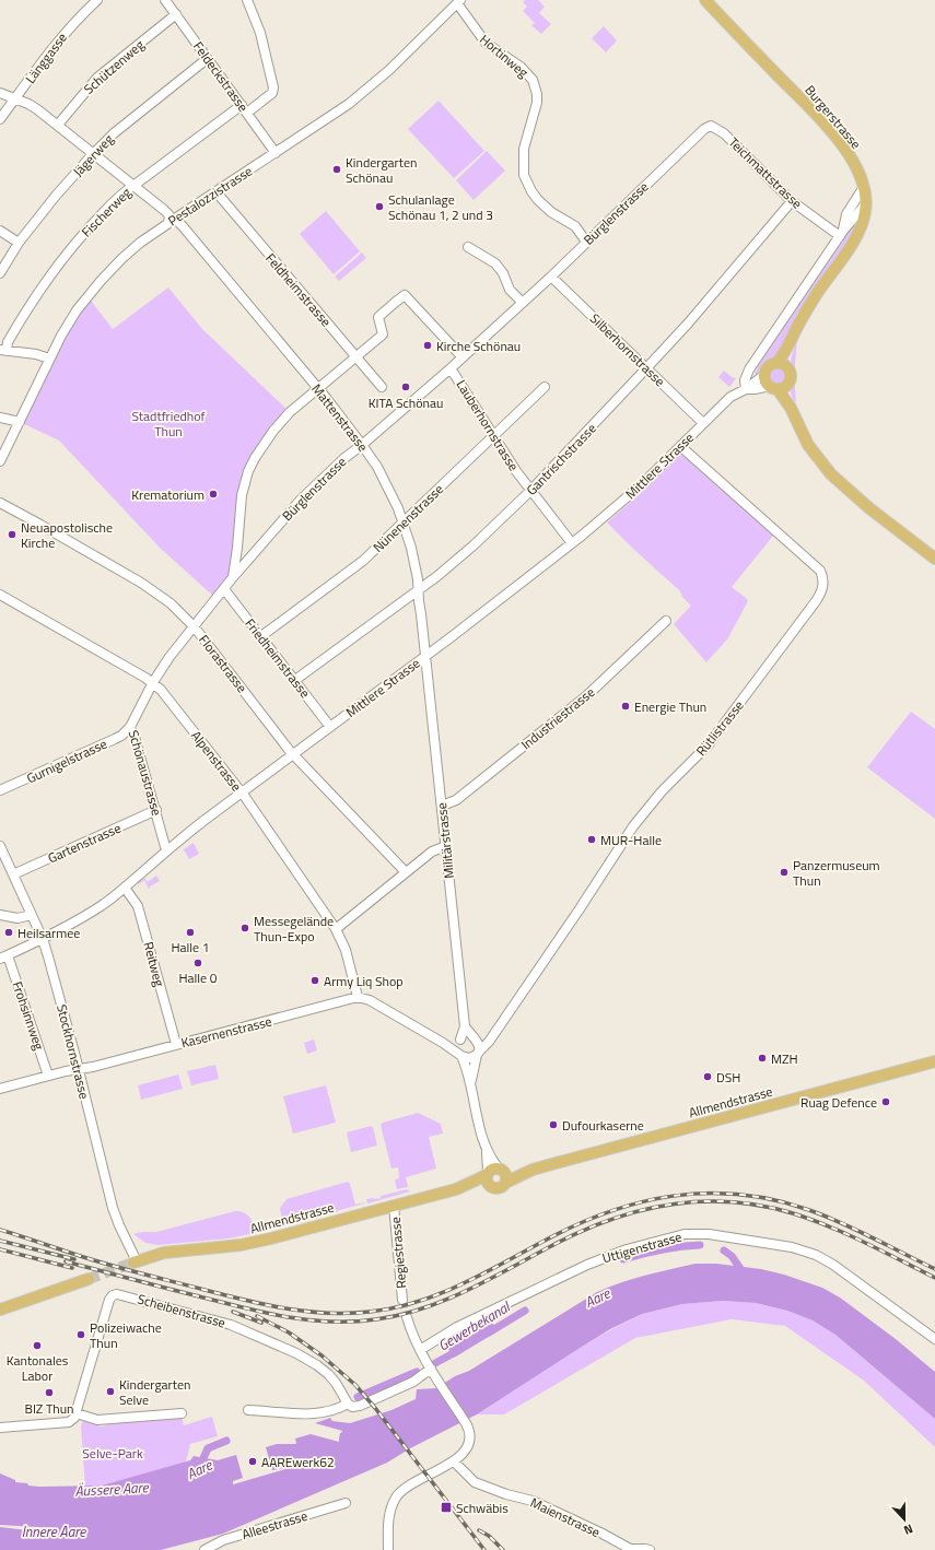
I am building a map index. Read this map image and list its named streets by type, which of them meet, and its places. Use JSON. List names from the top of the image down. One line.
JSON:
{"streets":{"main road":["Burgerstrasse","Allmendstrasse"],"street":["Hortinweg","Länggasse","Schützenweg","Feldeckstrasse","Jägerweg","Teichmattstrasse","Pestalozzistrasse","Fischerweg","Bürglenstrasse","Feldheimstrasse","Silberhornstrasse","Mattenstrasse","Lauberhornstrasse","Gantrischstrasse","Mittlere Strasse","Nünenenstrasse","Friedheimstrasse","Florastrasse","Industriestrasse","Rütlistrasse","Gurnigelstrasse","Alpenstrasse","Schönaustrasse","Militärstrasse","Gartenstrasse","Reitweg","Frohsinnweg","Kasernenstrasse","Stockhornstrasse","Uttigenstrasse","Regiestrasse","Scheibenstrasse","Maienstrasse","Alleestrasse"]},"crossings":[["Hortinweg","Pestalozzistrasse"],["Hortinweg","Bürglenstrasse"],["Länggasse","Mattenstrasse"],["Schützenweg","Feldeckstrasse"],["Schützenweg","Mattenstrasse"],["Feldeckstrasse","Jägerweg"],["Feldeckstrasse","Pestalozzistrasse"],["Feldeckstrasse","Fischerweg"],["Burgerstrasse","Mittlere Strasse"],["Jägerweg","Mattenstrasse"],["Teichmattstrasse","Bürglenstrasse"],["Teichmattstrasse","Gantrischstrasse"],["Pestalozzistrasse","Feldheimstrasse"],["Pestalozzistrasse","Mattenstrasse"],["Fischerweg","Mattenstrasse"],["Bürglenstrasse","Silberhornstrasse"],["Bürglenstrasse","Mattenstrasse"],["Bürglenstrasse","Lauberhornstrasse"],["Bürglenstrasse","Schönaustrasse"],["Silberhornstrasse","Gantrischstrasse"],["Silberhornstrasse","Mittlere Strasse"],["Mattenstrasse","Gantrischstrasse"],["Mattenstrasse","Mittlere Strasse"],["Mattenstrasse","Nünenenstrasse"],["Mattenstrasse","Schönaustrasse"],["Mattenstrasse","Militärstrasse"],["Lauberhornstrasse","Gantrischstrasse"],["Lauberhornstrasse","Mittlere Strasse"],["Lauberhornstrasse","Nünenenstrasse"],["Gantrischstrasse","Friedheimstrasse"],["Mittlere Strasse","Friedheimstrasse"],["Mittlere Strasse","Florastrasse"],["Mittlere Strasse","Rütlistrasse"],["Mittlere Strasse","Alpenstrasse"],["Mittlere Strasse","Schönaustrasse"],["Mittlere Strasse","Militärstrasse"],["Mittlere Strasse","Reitweg"],["Mittlere Strasse","Frohsinnweg"],["Mittlere Strasse","Stockhornstrasse"],["Nünenenstrasse","Friedheimstrasse"],["Friedheimstrasse","Schönaustrasse"],["Florastrasse","Schönaustrasse"],["Industriestrasse","Militärstrasse"],["Rütlistrasse","Militärstrasse"],["Gurnigelstrasse","Schönaustrasse"],["Alpenstrasse","Schönaustrasse"],["Alpenstrasse","Kasernenstrasse"],["Schönaustrasse","Gartenstrasse"],["Gartenstrasse","Stockhornstrasse"],["Reitweg","Kasernenstrasse"],["Frohsinnweg","Kasernenstrasse"],["Kasernenstrasse","Stockhornstrasse"],["Stockhornstrasse","Allmendstrasse"],["Allmendstrasse","Regiestrasse"]],"water":["Aare","Gewerbekanal","Äussere Aare","Innere Aare"],"parks":["Stadtfriedhof Thun","Selve-Park"],"places":{"other":["Kindergarten Schönau","Schulanlage Schönau 1, 2 und 3","Kirche Schönau","KITA Schönau","Krematorium","Neuapostolische Kirche","Energie Thun","MUR-Halle","Panzermuseum Thun","Messegelände Thun-Expo","Heilsarmee","Halle 1","Halle 0","Army Liq Shop","MZH","DSH","Ruag Defence","Dufourkaserne","Polizeiwache Thun","Kantonales Labor","Kindergarten Selve","BIZ Thun","AAREwerk62"],"transit":["Schwäbis"]},"north":"bottom"}
